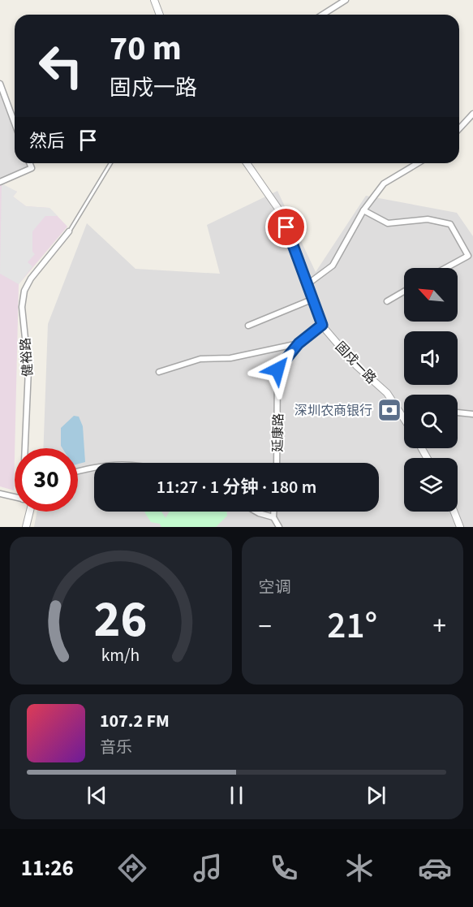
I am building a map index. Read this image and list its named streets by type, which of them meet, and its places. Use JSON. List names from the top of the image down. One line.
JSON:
{"streets":{"street":["健裕路","固戍一路","延康路"]},"crossings":[["固戍一路","延康路"]],"places":{"bank":["深圳农商银行"]},"north":"top left","page":{"turn":["70 m","固戍一路"],"then":"然后","limit":"30","trip":"11:27 · 1 分钟 · 180 m","tile":"空调","heat":["−","21°","+"],"song":["107.2 FM","音乐"],"tabs":"11:26","gauge":["26","km/h"]}}
